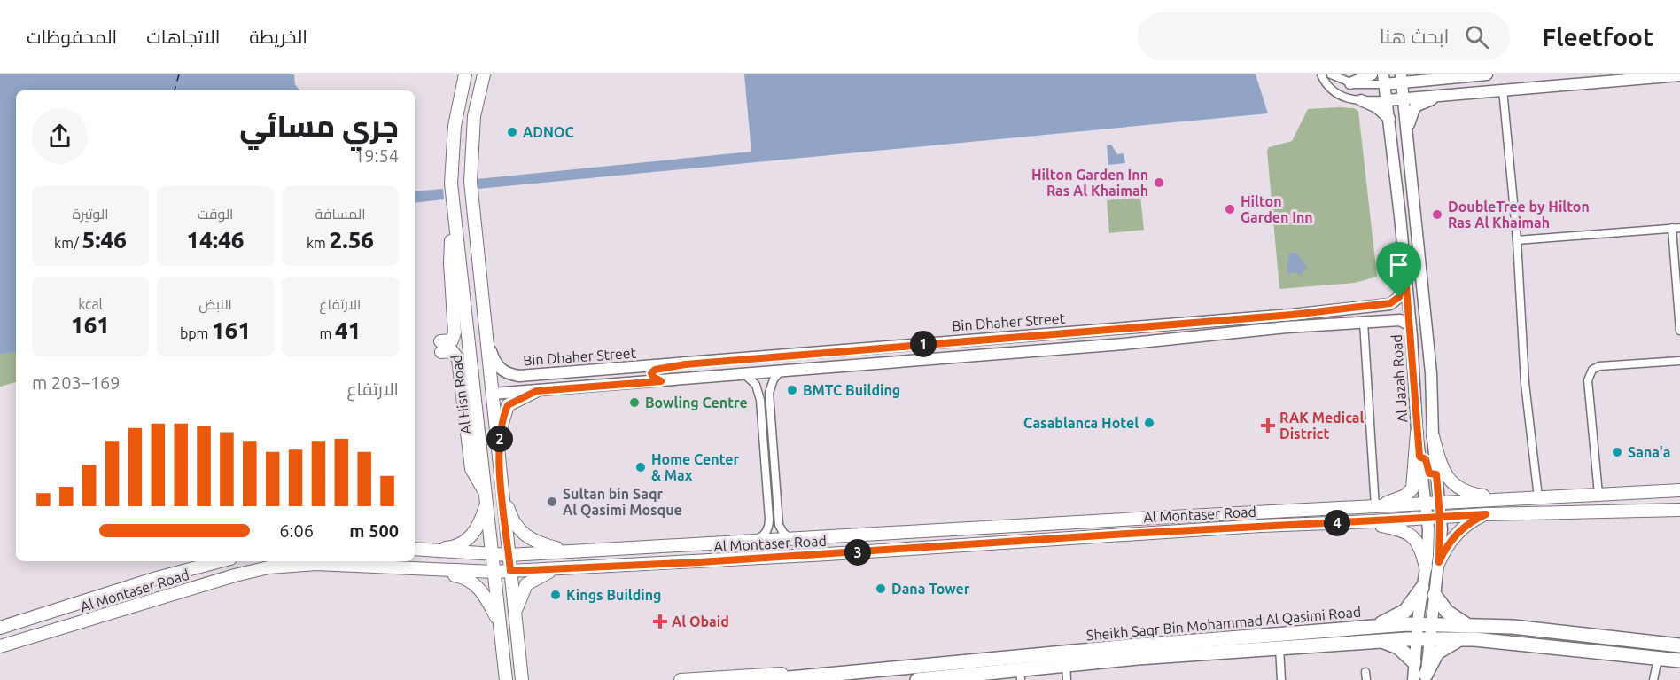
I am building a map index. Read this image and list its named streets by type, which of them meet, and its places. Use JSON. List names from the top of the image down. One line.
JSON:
{"streets":{"highway":["Sheikh Saqr Bin Mohammad Al Qasimi Road"],"main road":["Al Hisn Road","Al Montaser Road"],"street":["Bin Dhaher Street","Al Jazah Road"]},"crossings":[["Bin Dhaher Street","Al Jazah Road"],["Al Jazah Road","Al Montaser Road"],["Al Jazah Road","Sheikh Saqr Bin Mohammad Al Qasimi Road"],["Al Hisn Road","Al Montaser Road"]],"places":{"other":["ADNOC","Hilton Garden Inn Ras Al Khaimah","Hilton Garden Inn","DoubleTree by Hilton Ras Al Khaimah","BMTC Building","Bowling Centre","Casablanca Hotel","Sana'a","Home Center & Max","Sultan bin Saqr Al Qasimi Mosque","Dana Tower","Kings Building"],"health":["RAK Medical District","Al Obaid"]},"page":{"header":"Fleetfoot","search":"ابحث هنا","nav":["الخريطة","الاتجاهات","المحفوظات"],"heading":["جري مسائي","19:54"],"stats":[["المسافة","2.56 km"],["الوقت","14:46"],["الوتيرة","5:46 /km"],["الارتفاع","41 m"],["النبض","161 bpm"],["kcal","161"]],"pins":["1","2","4","3"],"chart":["الارتفاع","169–203 m"],"list":[{"name":"500 m","note":"6:06"}]}}
